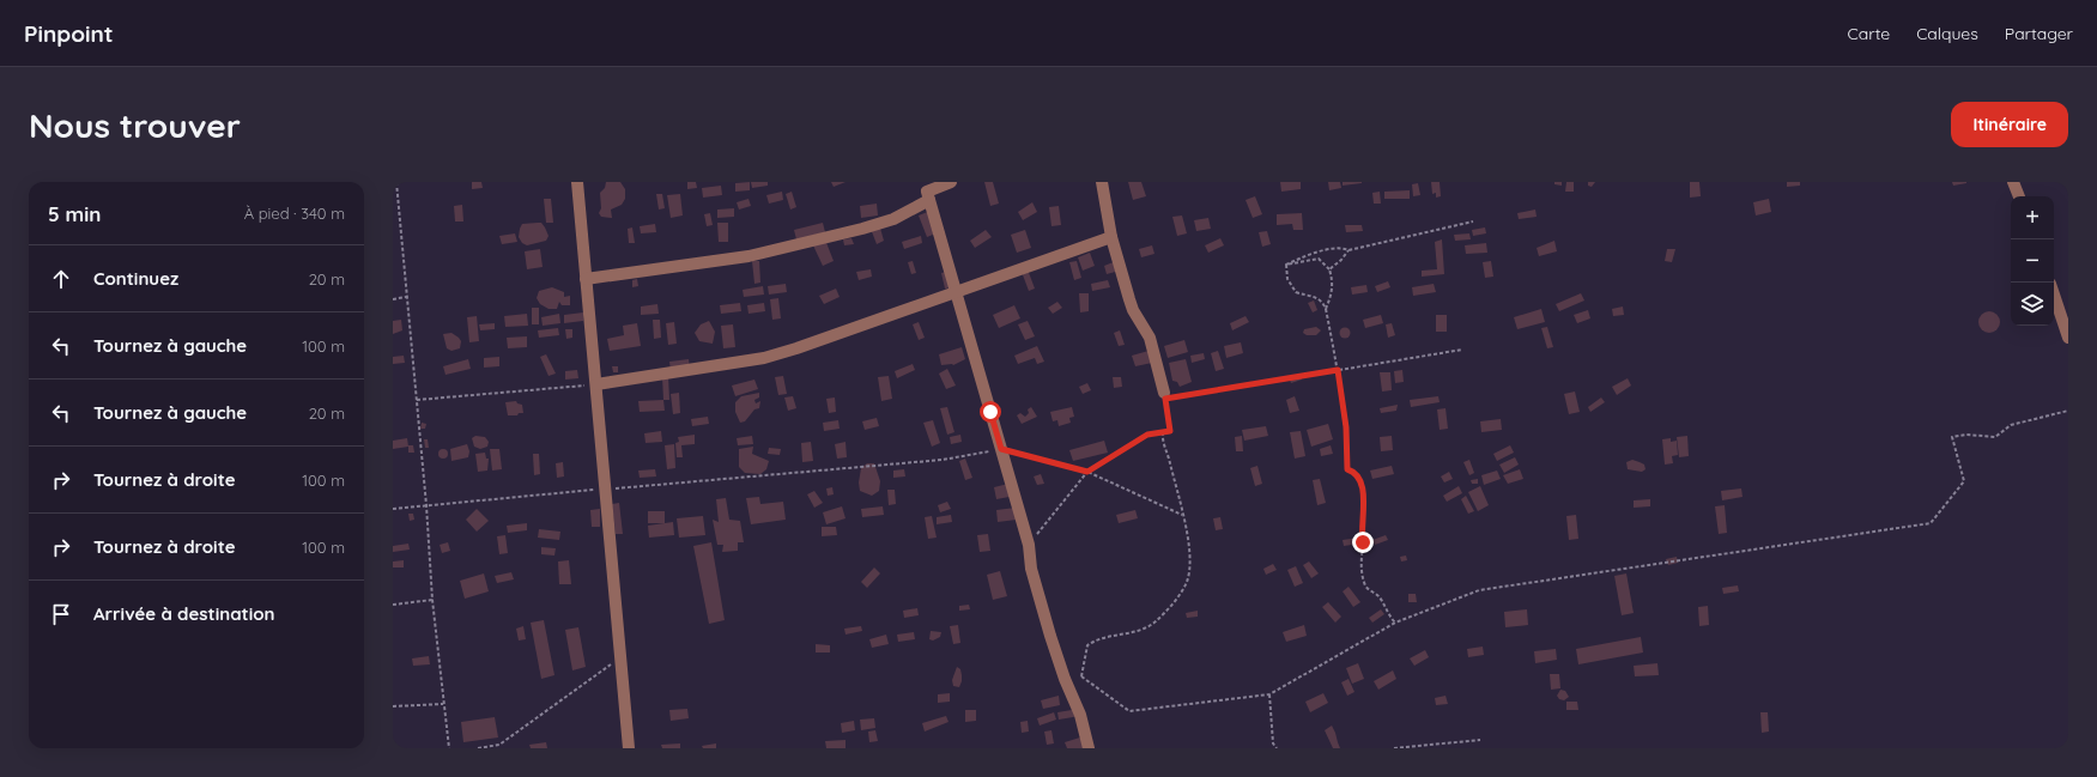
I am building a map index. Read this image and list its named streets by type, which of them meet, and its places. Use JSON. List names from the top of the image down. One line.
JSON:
{"page":{"header":"Pinpoint","nav":["Carte","Calques","Partager"],"buttons":"Itinéraire","title":"Nous trouver","heading":["5 min","À pied · 340 m"],"map_buttons":["+","−"],"list":[["Continuez","20 m"],["Tournez à gauche","100 m"],["Tournez à gauche","20 m"],["Tournez à droite","100 m"],["Tournez à droite","100 m"],"Arrivée à destination"]}}
